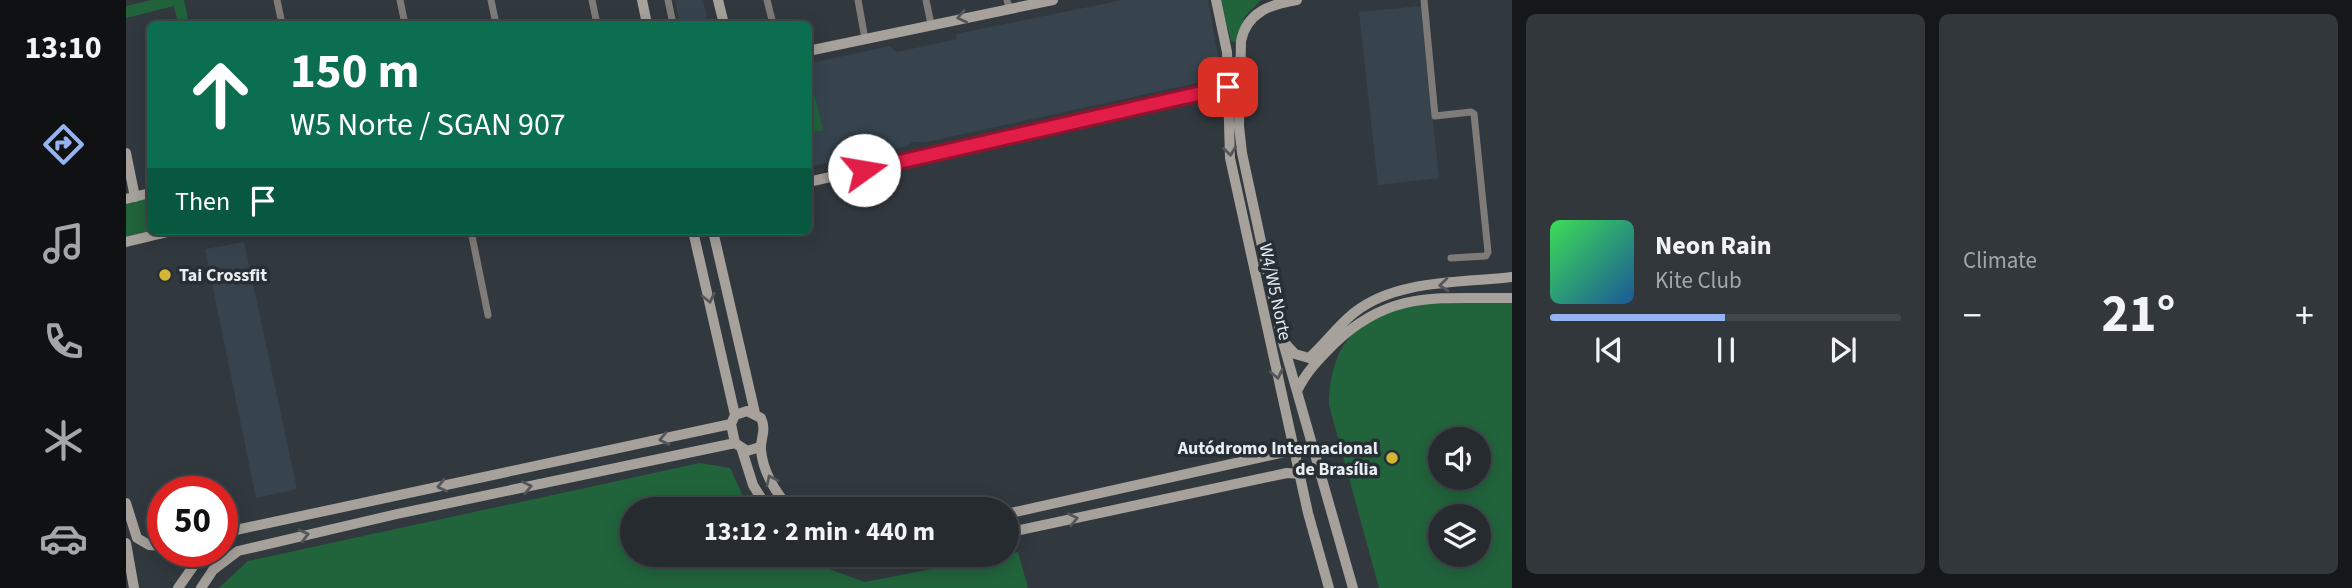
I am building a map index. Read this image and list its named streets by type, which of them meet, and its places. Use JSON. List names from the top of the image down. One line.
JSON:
{"streets":{"street":["W4/W5 Norte"]},"places":["Tai Crossfit","Autódromo Internacional de Brasília"],"page":{"tabs":"13:10","tile":"Climate","turn":["150 m","W5 Norte / SGAN 907"],"then":"Then","song":["Neon Rain","Kite Club"],"heat":["−","21°","+"],"limit":"50","trip":"13:12 · 2 min · 440 m"}}
